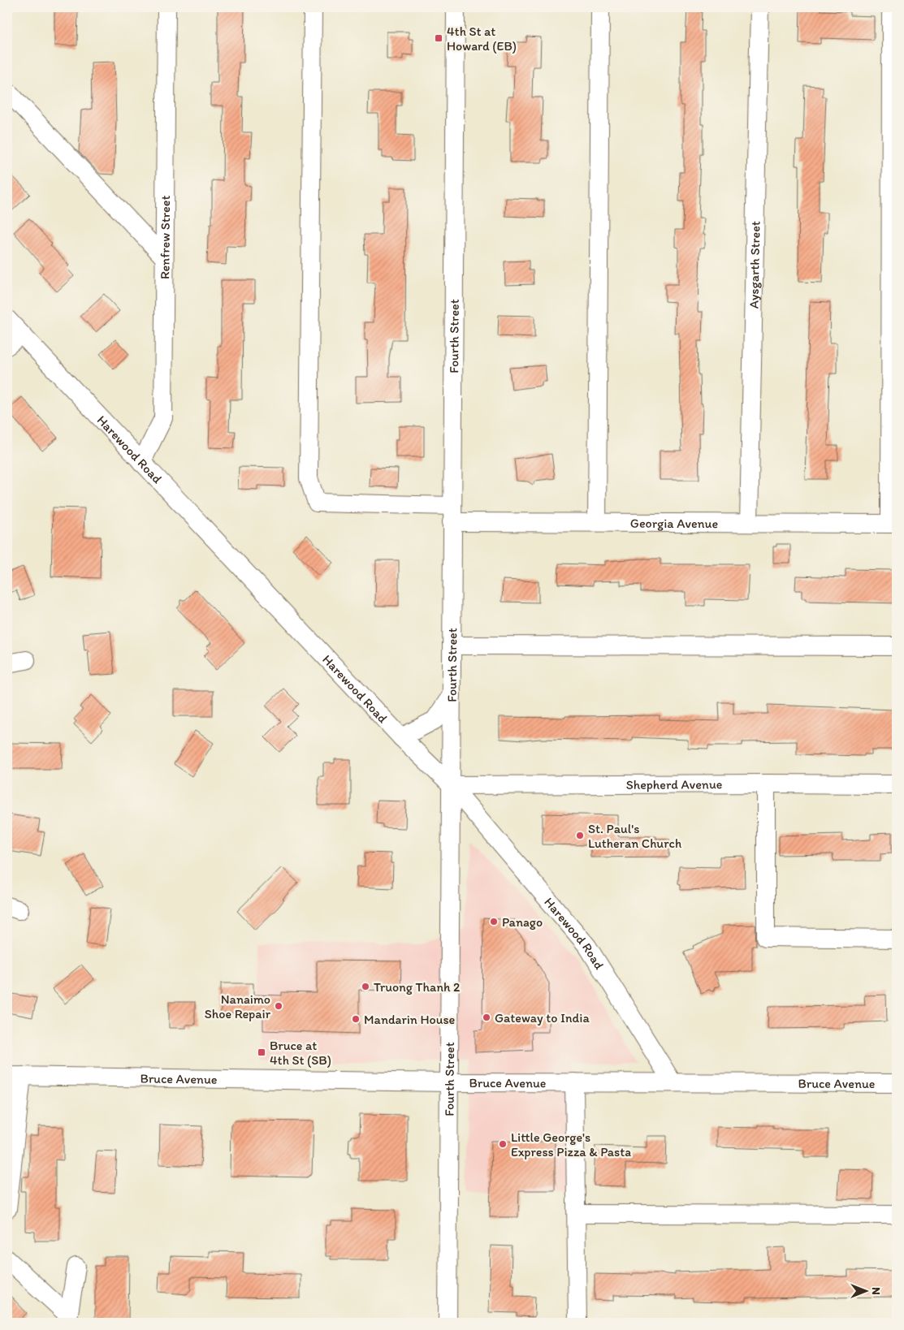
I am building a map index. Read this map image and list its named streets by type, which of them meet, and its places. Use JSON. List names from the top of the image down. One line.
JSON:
{"streets":{"street":["Renfrew Street","Aysgarth Street","Fourth Street","Harewood Road","Georgia Avenue","Shepherd Avenue","Bruce Avenue"]},"crossings":[["Renfrew Street","Harewood Road"],["Aysgarth Street","Georgia Avenue"],["Fourth Street","Harewood Road"],["Fourth Street","Georgia Avenue"],["Fourth Street","Shepherd Avenue"],["Fourth Street","Bruce Avenue"],["Harewood Road","Shepherd Avenue"],["Harewood Road","Bruce Avenue"]],"places":{"transit":["4th St at Howard (EB)","Bruce at 4th St (SB)"],"other":["St. Paul's Lutheran Church","Panago","Truong Thanh 2","Nanaimo Shoe Repair","Gateway to India","Mandarin House","Little George's Express Pizza & Pasta"]},"north":"right"}
